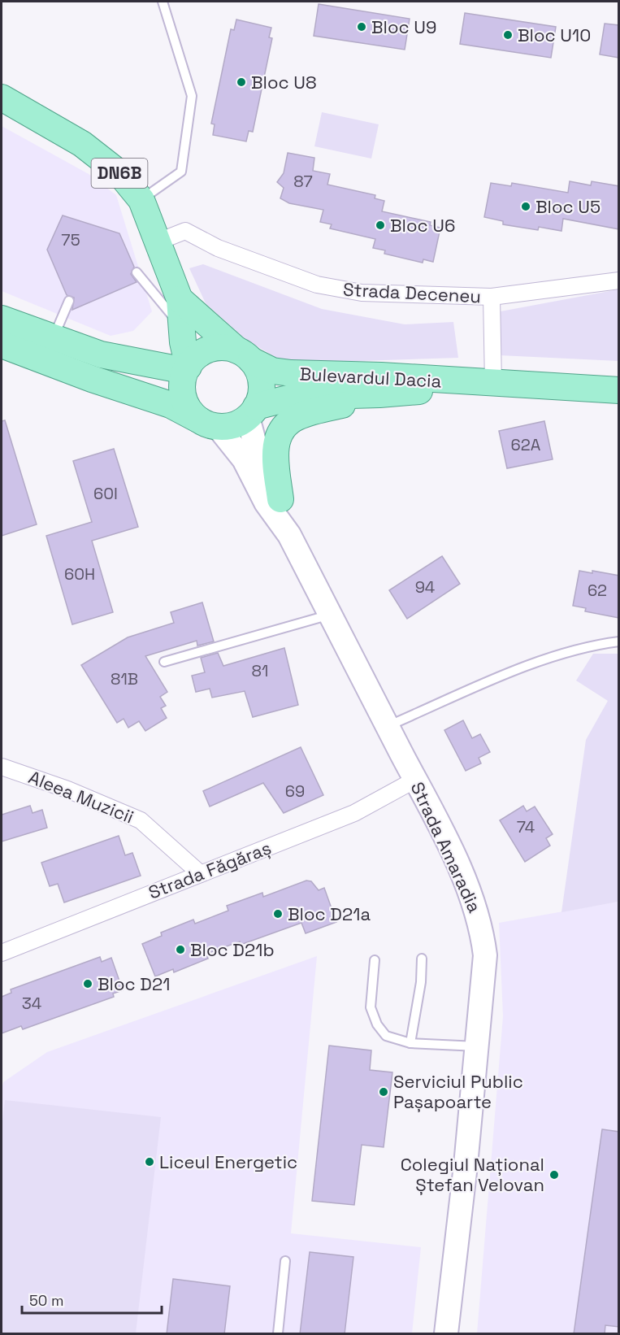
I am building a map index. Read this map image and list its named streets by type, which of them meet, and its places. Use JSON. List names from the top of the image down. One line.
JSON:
{"streets":{"main road":["DN6B","Bulevardul Dacia","Strada Amaradia"],"street":["Strada Deceneu","Aleea Muzicii","Strada Făgăraș"]},"crossings":[["DN6B","Strada Deceneu"],["DN6B","Bulevardul Dacia"],["DN6B","Strada Amaradia"],["Bulevardul Dacia","Strada Amaradia"],["Aleea Muzicii","Strada Făgăraș"],["Strada Amaradia","Strada Făgăraș"]],"places":["Bloc U9","Bloc U10","Bloc U8","Bloc U5","Bloc U6","Bloc D21a","Bloc D21b","Bloc D21","Serviciul Public Pașapoarte","Liceul Energetic","Colegiul Național Ștefan Velovan"],"house_numbers":["87","75","62A","60I","60H","94","62","81","81B","69","74","34"],"scale_bar":"50 m"}
